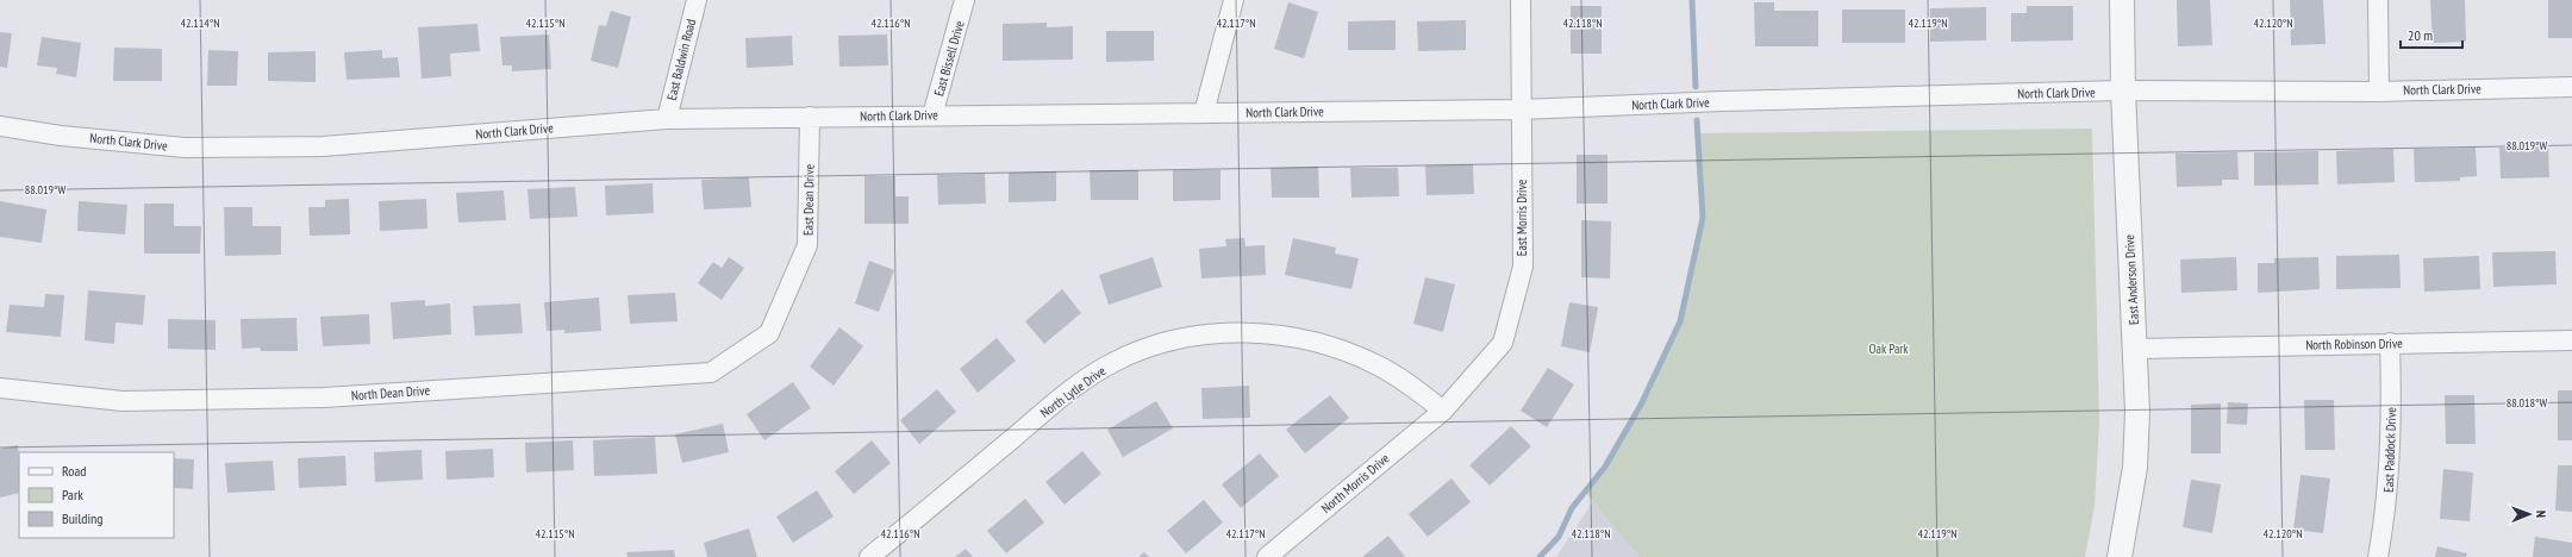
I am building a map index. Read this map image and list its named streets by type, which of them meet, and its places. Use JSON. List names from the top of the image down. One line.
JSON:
{"streets":{"street":["East Bissell Drive","East Baldwin Road","North Clark Drive","East Dean Drive","East Morris Drive","East Anderson Drive","North Robinson Drive","North Lytle Drive","North Dean Drive","East Paddock Drive","North Morris Drive"]},"crossings":[["East Bissell Drive","North Clark Drive"],["East Baldwin Road","North Clark Drive"],["North Clark Drive","East Dean Drive"],["North Clark Drive","East Morris Drive"],["North Clark Drive","East Anderson Drive"],["East Dean Drive","North Dean Drive"],["East Morris Drive","North Lytle Drive"],["East Morris Drive","North Morris Drive"],["East Anderson Drive","North Robinson Drive"],["North Robinson Drive","East Paddock Drive"],["North Lytle Drive","North Morris Drive"]],"parks":["Oak Park"],"legend":["Road","Park","Building"],"scale_bar":"20 m","north":"right","coordinates":["42.114°N","42.115°N","42.116°N","42.117°N","42.118°N","42.119°N","42.120°N","88.019°W","88.018°W"]}
